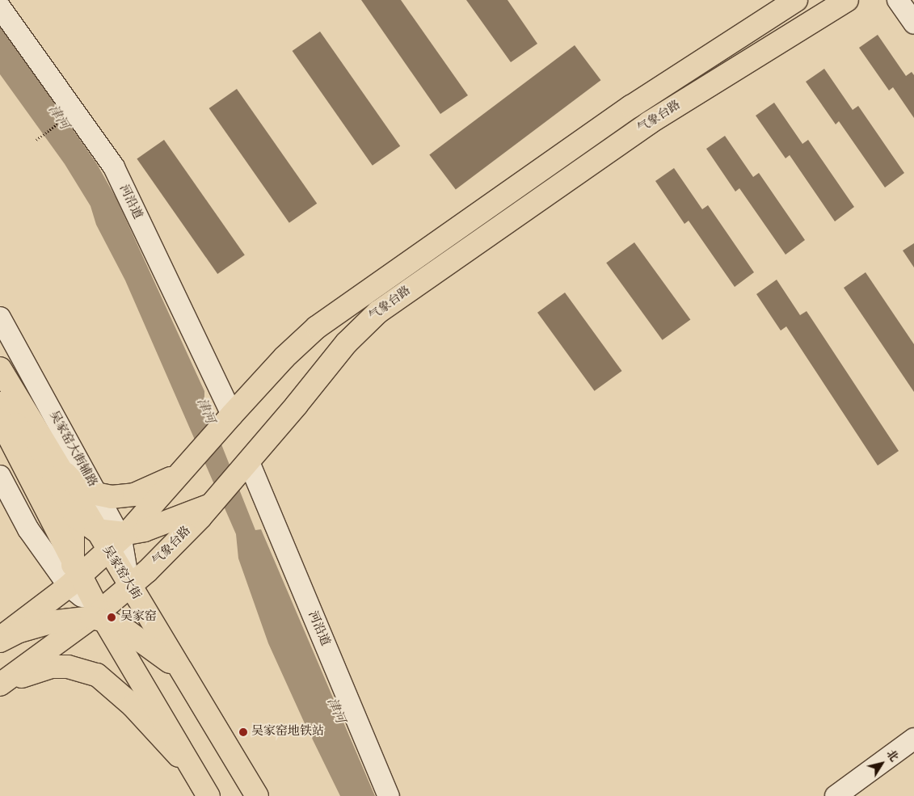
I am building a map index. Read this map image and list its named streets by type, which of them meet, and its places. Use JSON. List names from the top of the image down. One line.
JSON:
{"streets":{"main road":["气象台路","吴家窑大街"],"street":["河沿道","吴家窑大街辅路"]},"crossings":[["气象台路","河沿道"],["气象台路","吴家窑大街辅路"],["气象台路","吴家窑大街"],["吴家窑大街辅路","吴家窑大街"]],"water":["津河"],"places":["吴家窑","吴家窑地铁站"],"north":"top right"}
